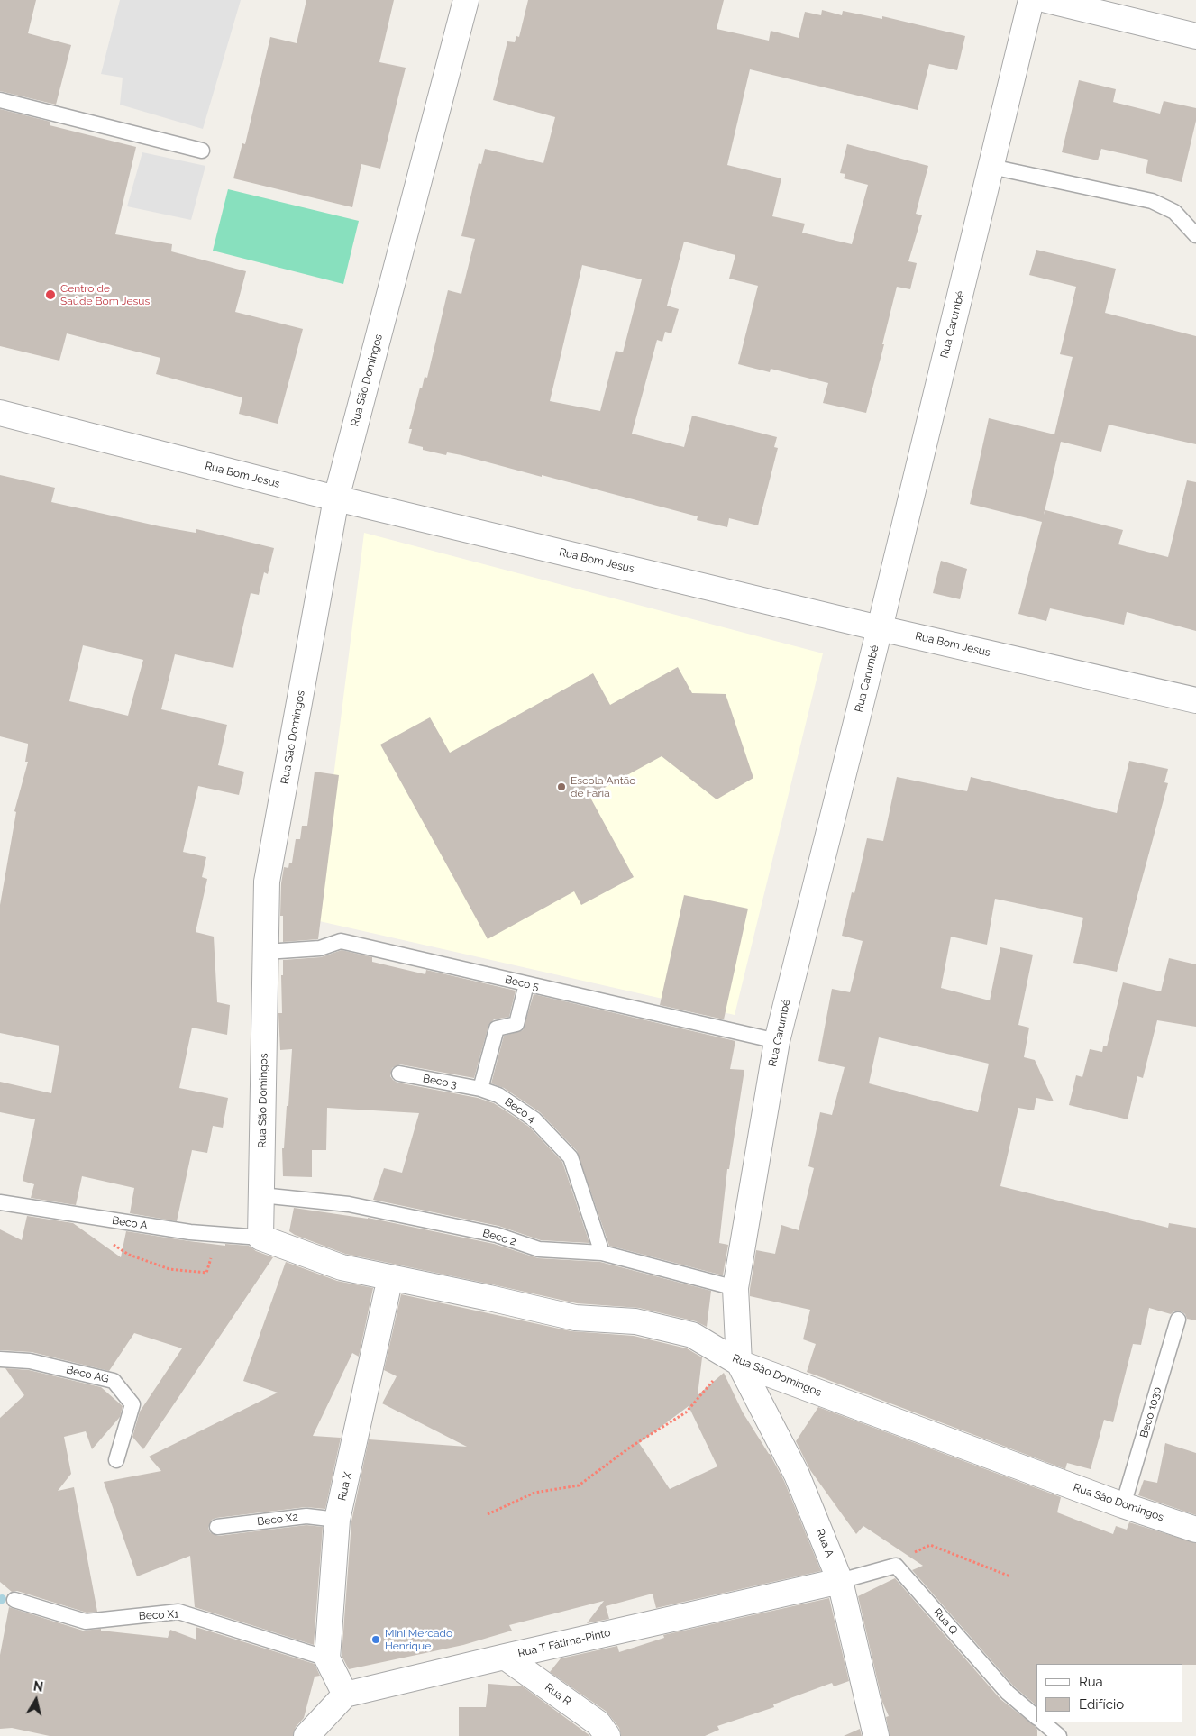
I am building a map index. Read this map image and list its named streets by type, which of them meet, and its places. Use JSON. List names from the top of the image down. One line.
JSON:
{"streets":{"street":["Rua Carumbé","Rua São Domingos","Rua Bom Jesus","Rua X","Rua A","Rua T Fátima-Pinto","Rua R"],"lane":["Beco 5","Beco 3","Beco 4","Beco A","Beco 2","Beco AG","Beco 1030","Beco X2","Beco X1","Rua Q"]},"crossings":[["Rua Carumbé","Rua São Domingos"],["Rua Carumbé","Rua Bom Jesus"],["Rua Carumbé","Beco 5"],["Rua Carumbé","Beco 2"],["Rua Carumbé","Rua A"],["Rua São Domingos","Rua Bom Jesus"],["Rua São Domingos","Beco 5"],["Rua São Domingos","Beco A"],["Rua São Domingos","Beco 2"],["Rua São Domingos","Beco 1030"],["Rua São Domingos","Rua X"],["Rua São Domingos","Rua A"],["Beco 3","Beco 4"],["Beco 4","Beco 2"],["Rua X","Beco X2"],["Rua X","Beco X1"],["Rua A","Rua T Fátima-Pinto"],["Rua T Fátima-Pinto","Rua R"]],"places":["Centro de Saúde Bom Jesus","Escola Antão de Faria","Mini Mercado Henrique"],"legend":["Rua","Edifício"],"north":"top"}
